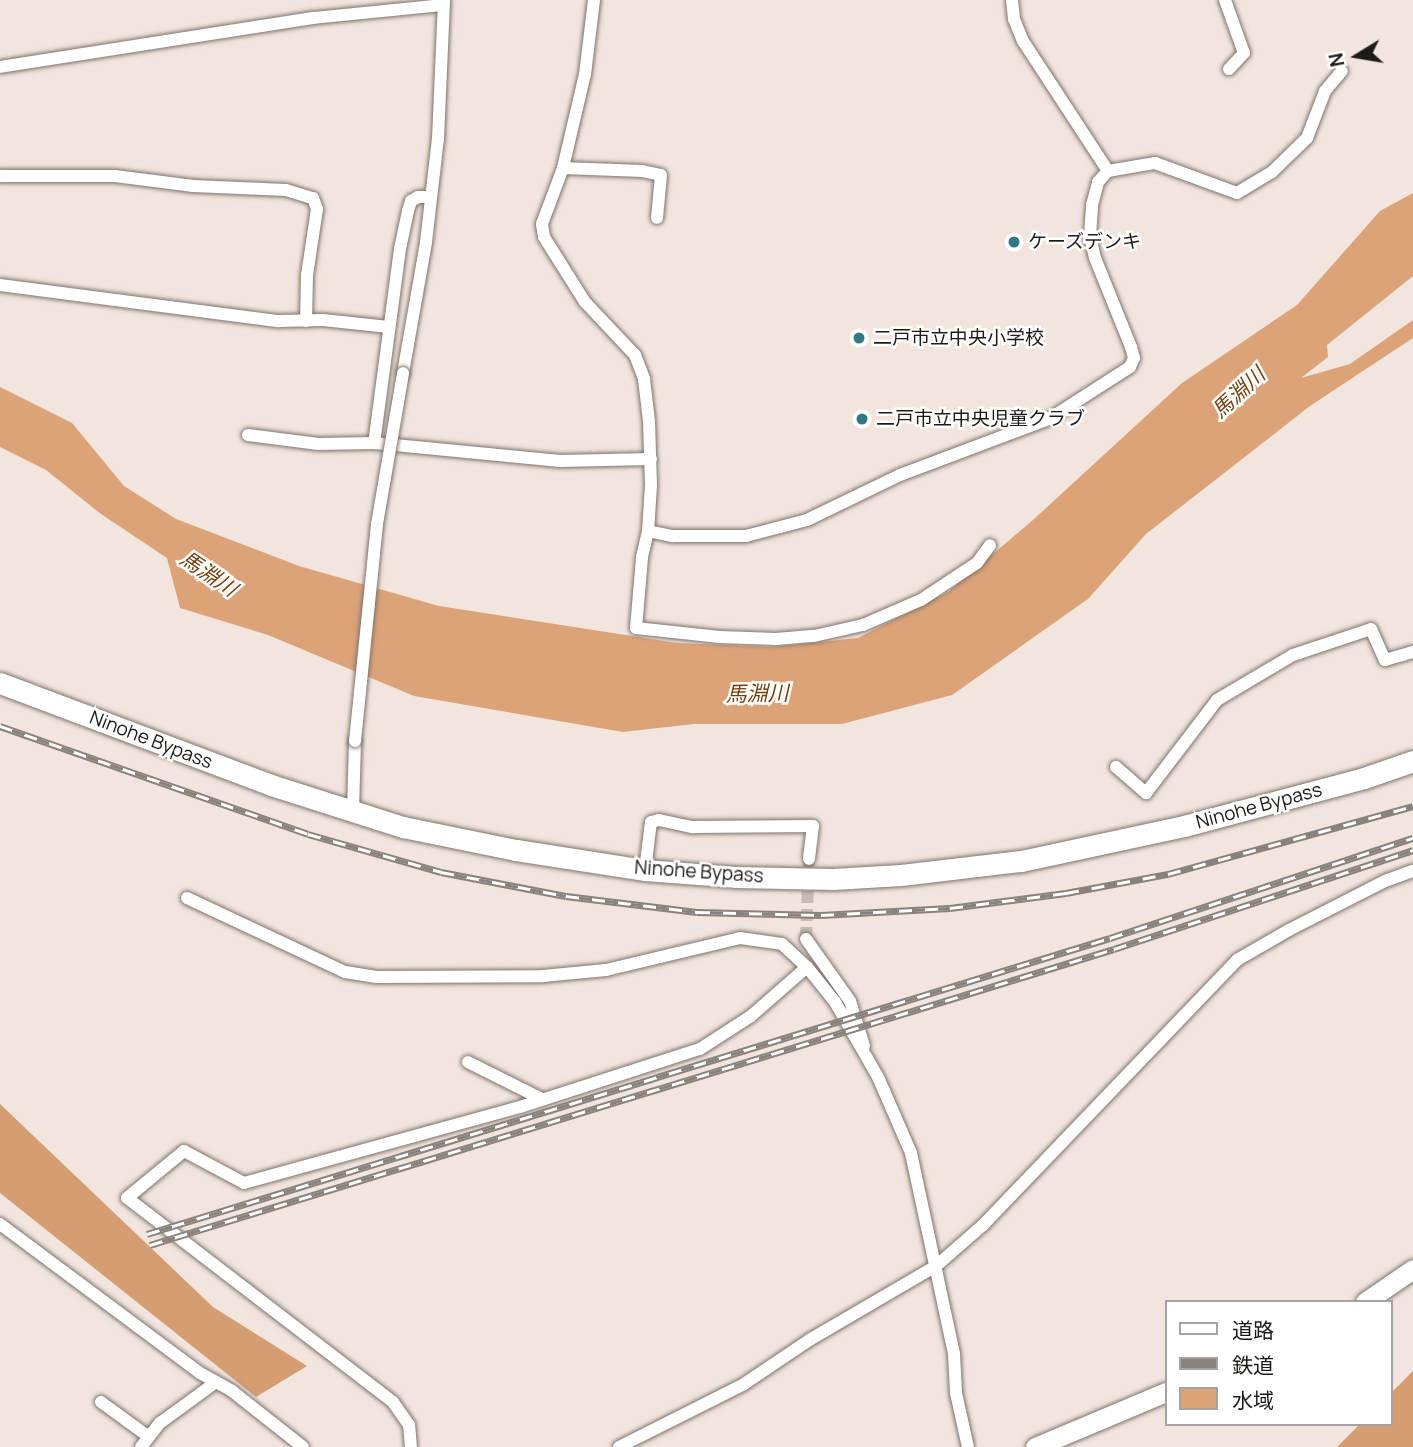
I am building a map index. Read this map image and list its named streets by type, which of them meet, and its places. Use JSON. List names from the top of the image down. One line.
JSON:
{"streets":{"highway":["Ninohe Bypass"]},"water":["馬淵川"],"places":["ケーズデンキ","二戸市立中央小学校","二戸市立中央児童クラブ"],"legend":["道路","鉄道","水域"],"north":"left"}
